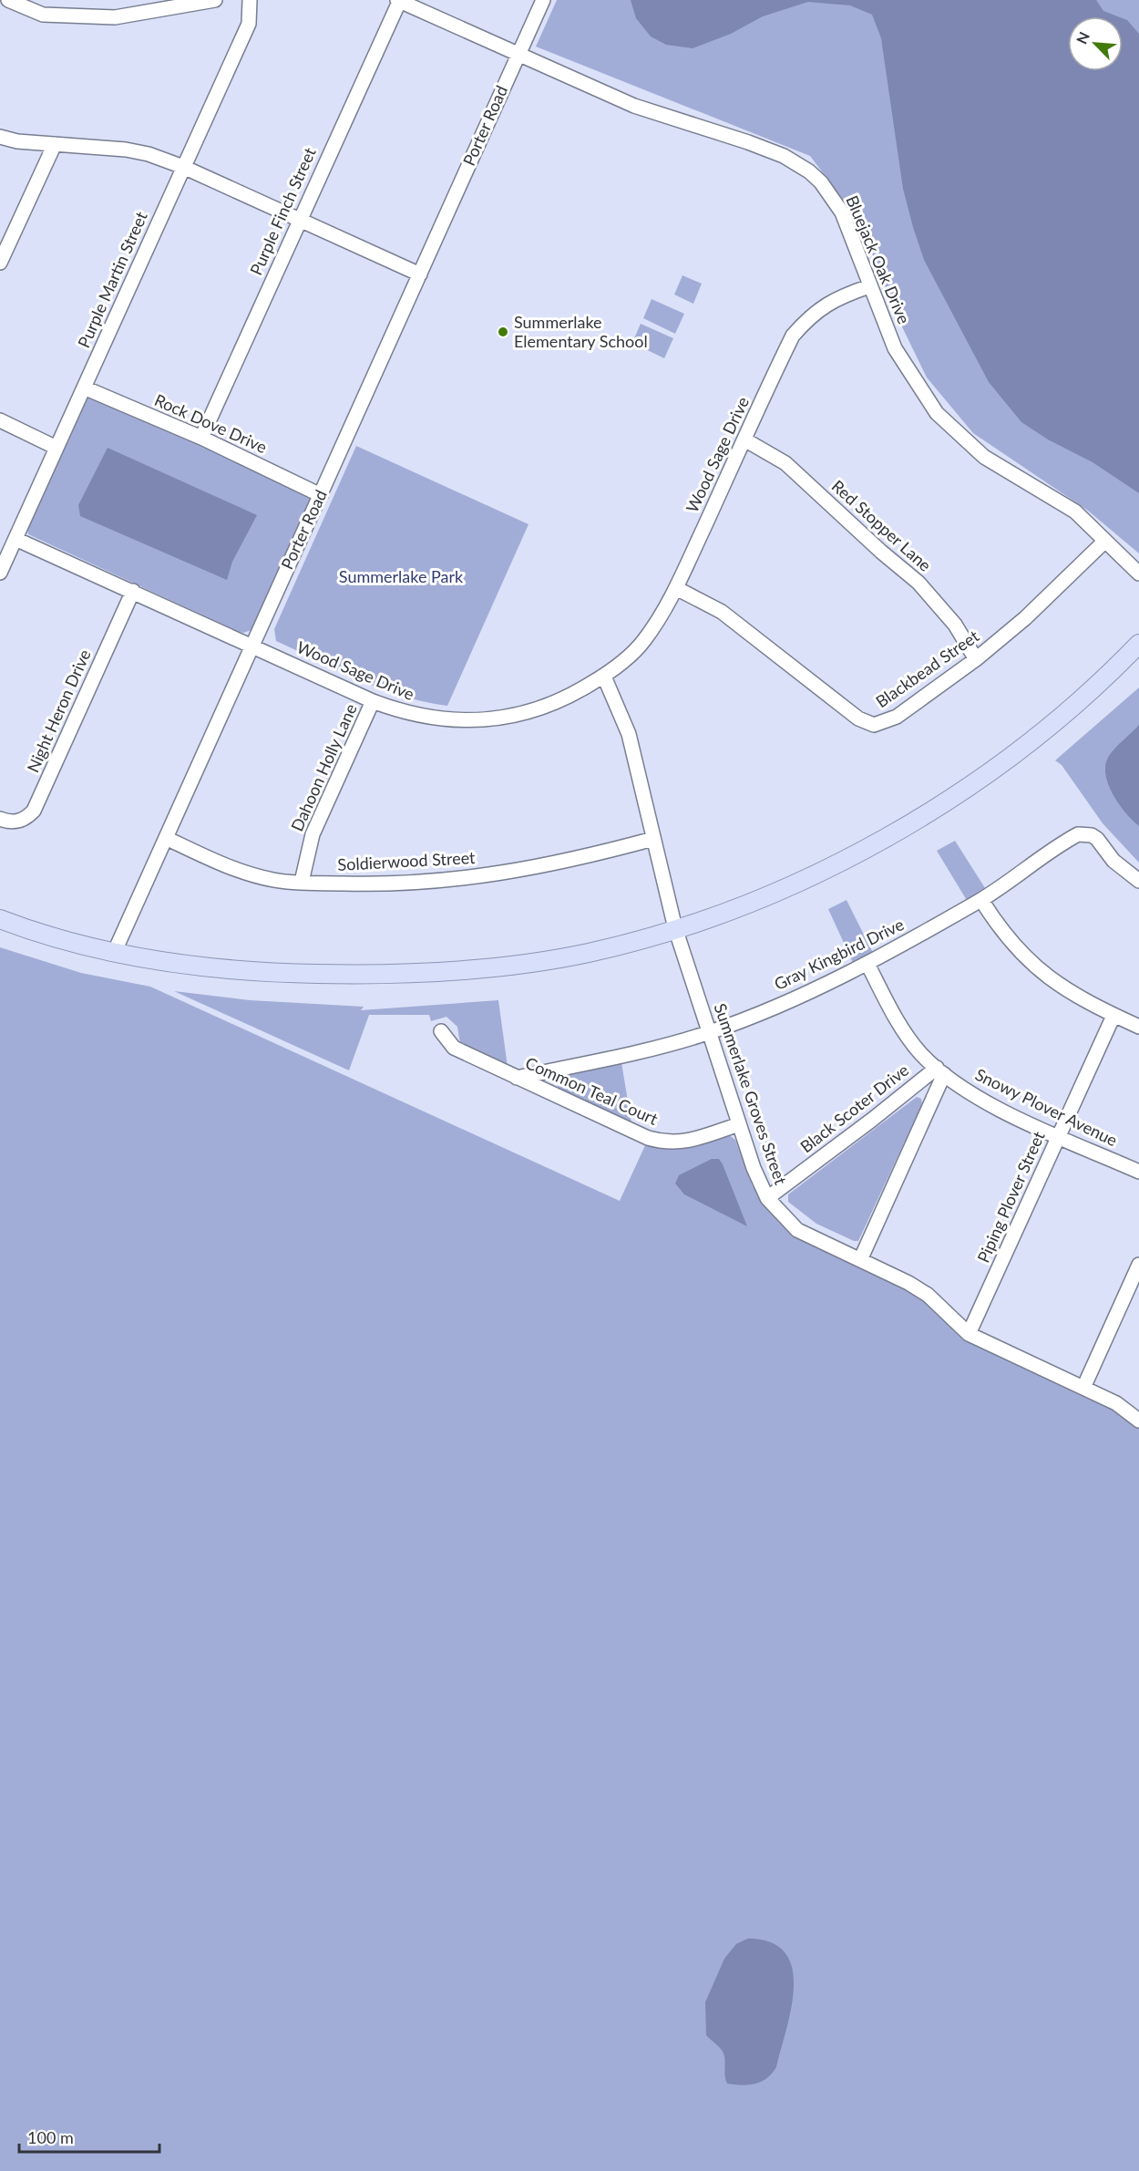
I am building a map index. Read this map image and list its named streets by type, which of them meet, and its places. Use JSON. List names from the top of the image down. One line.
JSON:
{"streets":{"street":["Porter Road","Purple Finch Street","Bluejack Oak Drive","Purple Martin Street","Rock Dove Drive","Wood Sage Drive","Red Stopper Lane","Blackbead Street","Night Heron Drive","Dahoon Holly Lane","Soldierwood Street","Gray Kingbird Drive","Common Teal Court","Summerlake Groves Street","Snowy Plover Avenue","Black Scoter Drive","Piping Plover Street"]},"crossings":[["Porter Road","Bluejack Oak Drive"],["Porter Road","Rock Dove Drive"],["Porter Road","Wood Sage Drive"],["Porter Road","Soldierwood Street"],["Purple Finch Street","Bluejack Oak Drive"],["Purple Finch Street","Rock Dove Drive"],["Bluejack Oak Drive","Wood Sage Drive"],["Bluejack Oak Drive","Blackbead Street"],["Purple Martin Street","Rock Dove Drive"],["Purple Martin Street","Wood Sage Drive"],["Wood Sage Drive","Red Stopper Lane"],["Wood Sage Drive","Blackbead Street"],["Wood Sage Drive","Night Heron Drive"],["Wood Sage Drive","Dahoon Holly Lane"],["Wood Sage Drive","Summerlake Groves Street"],["Red Stopper Lane","Blackbead Street"],["Dahoon Holly Lane","Soldierwood Street"],["Soldierwood Street","Summerlake Groves Street"],["Gray Kingbird Drive","Common Teal Court"],["Gray Kingbird Drive","Summerlake Groves Street"],["Gray Kingbird Drive","Snowy Plover Avenue"],["Common Teal Court","Summerlake Groves Street"],["Summerlake Groves Street","Black Scoter Drive"],["Summerlake Groves Street","Piping Plover Street"],["Snowy Plover Avenue","Black Scoter Drive"],["Snowy Plover Avenue","Piping Plover Street"]],"parks":["Summerlake Park"],"places":["Summerlake Elementary School"],"scale_bar":"100 m","north":"top left"}
